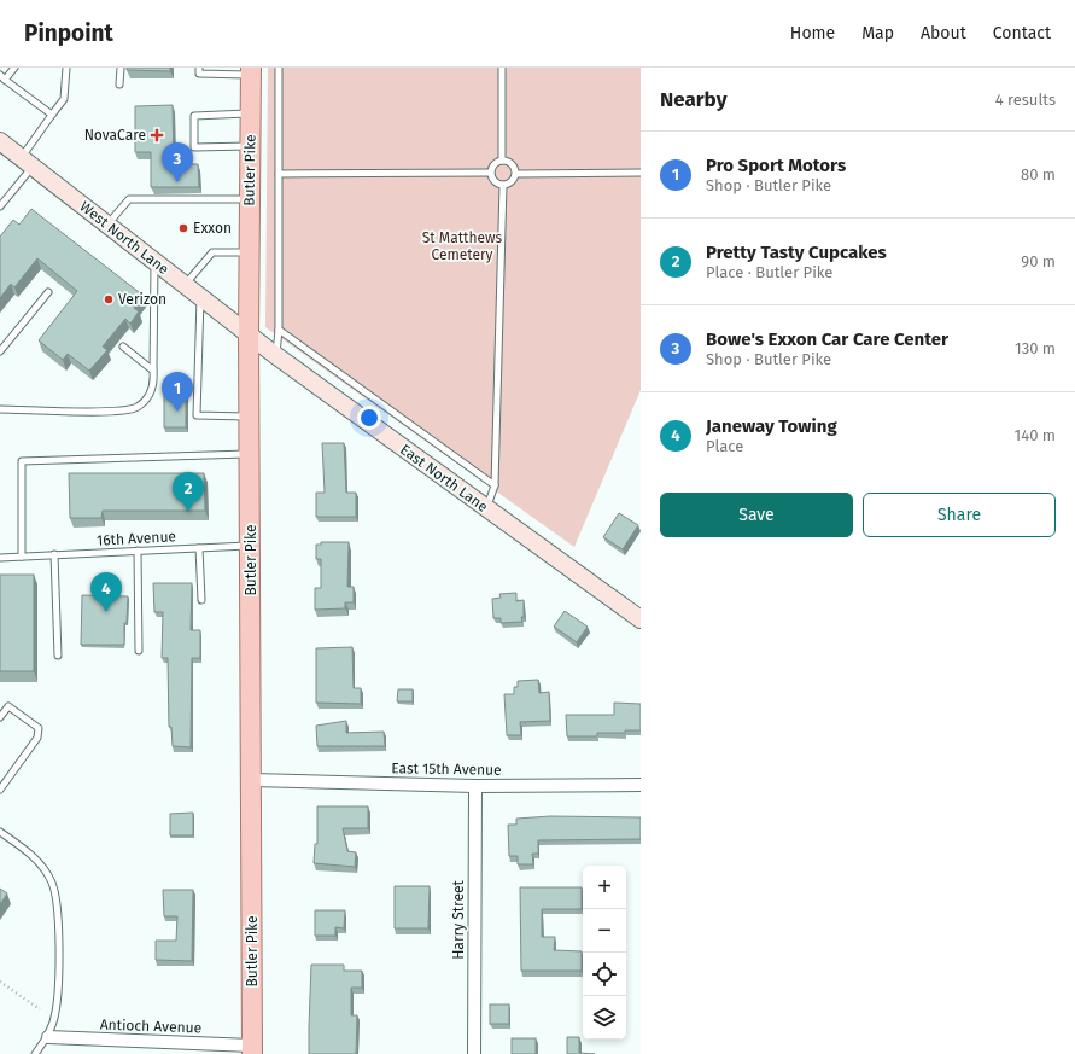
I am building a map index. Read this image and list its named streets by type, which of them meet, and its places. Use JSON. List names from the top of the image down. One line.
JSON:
{"streets":{"main road":["Butler Pike"],"street":["West North Lane","East North Lane","East 15th Avenue","Harry Street","Antioch Avenue"],"lane":["16th Avenue"]},"crossings":[["Butler Pike","West North Lane"],["Butler Pike","East North Lane"],["Butler Pike","16th Avenue"],["Butler Pike","East 15th Avenue"],["Butler Pike","Antioch Avenue"],["West North Lane","East North Lane"],["East 15th Avenue","Harry Street"]],"parks":["St Matthews Cemetery"],"places":{"health":["NovaCare"],"other":["Exxon","Verizon"]},"page":{"header":"Pinpoint","nav":["Home","Map","About","Contact"],"heading":["Nearby","4 results"],"list":[{"mark":"1","name":"Pro Sport Motors","note":"Shop · Butler Pike","value":"80 m"},{"mark":"2","name":"Pretty Tasty Cupcakes","note":"Place · Butler Pike","value":"90 m"},{"mark":"3","name":"Bowe's Exxon Car Care Center","note":"Shop · Butler Pike","value":"130 m"},{"mark":"4","name":"Janeway Towing","note":"Place","value":"140 m"}],"pins":["3","1","2","4"],"buttons":["Save","Share"],"map_buttons":["+","−"]}}
